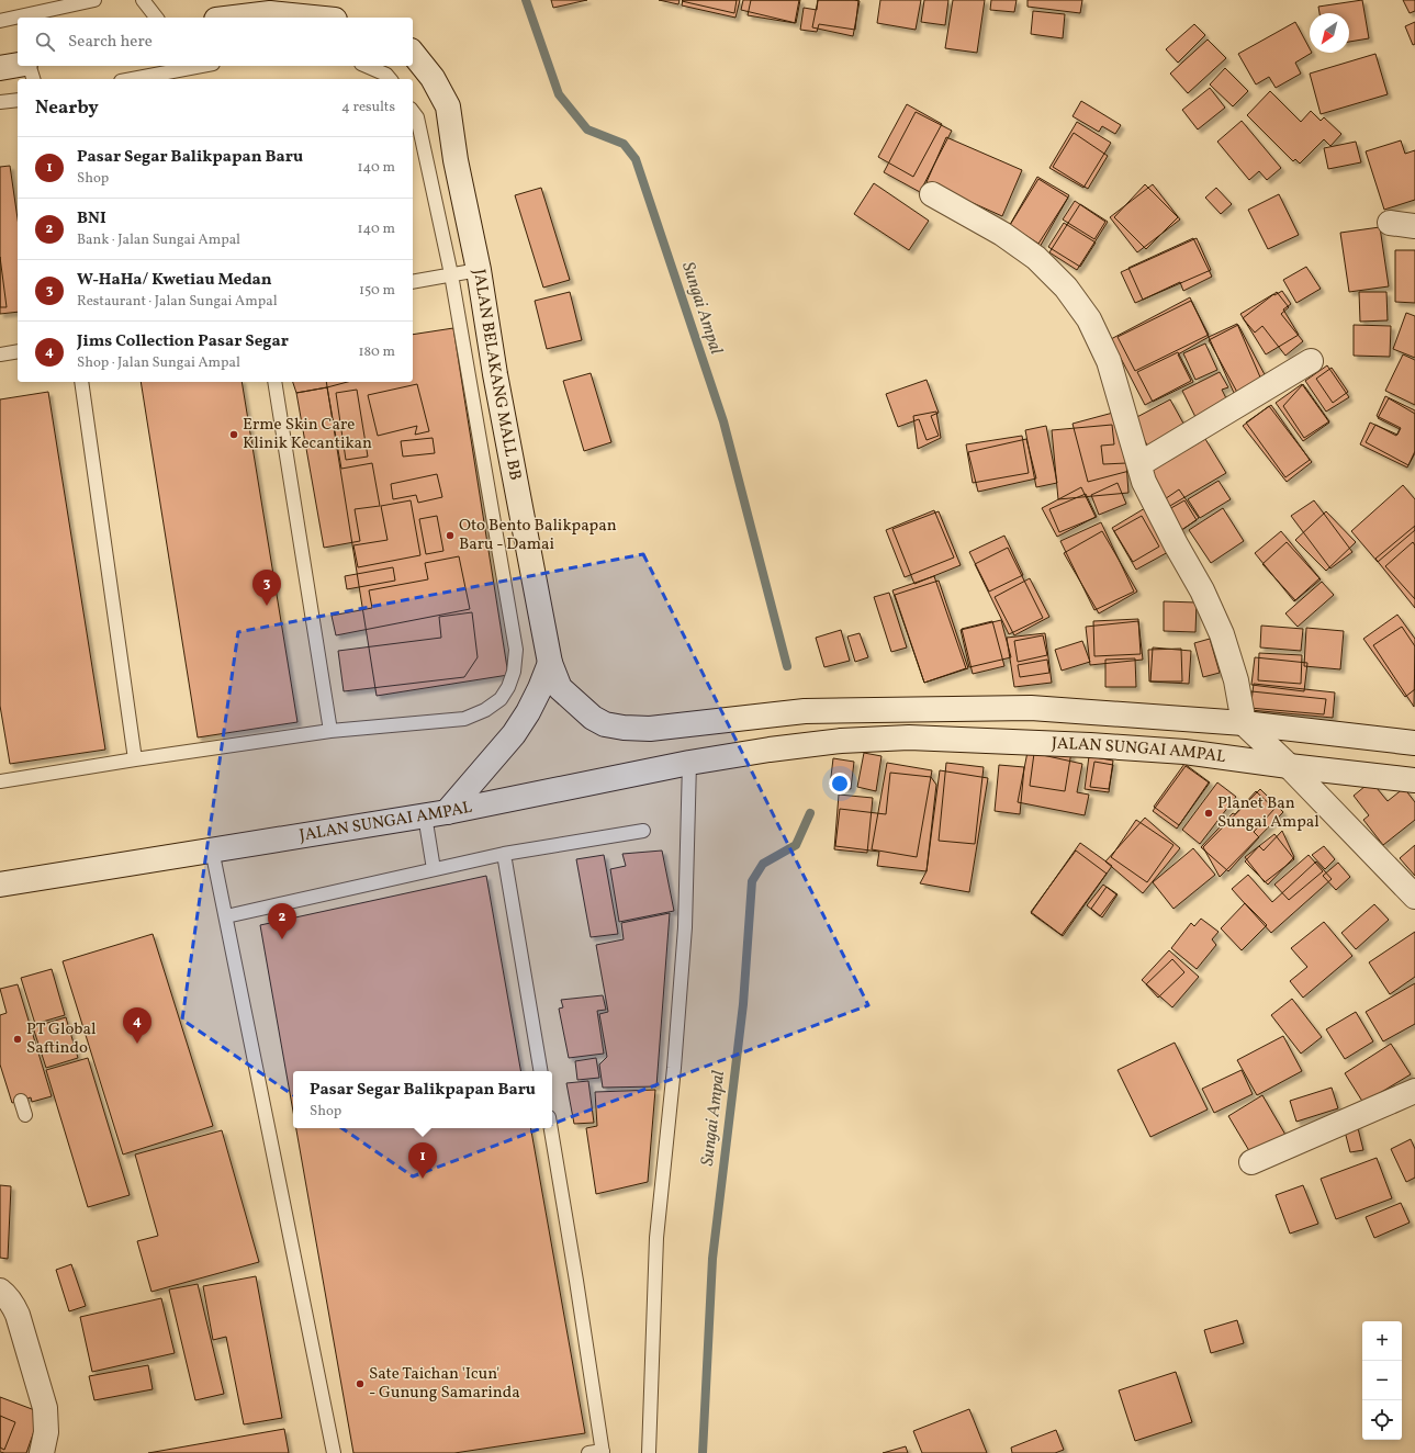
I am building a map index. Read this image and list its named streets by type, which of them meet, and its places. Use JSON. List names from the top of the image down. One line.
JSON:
{"streets":{"main road":["JALAN BELAKANG MALL BB","JALAN SUNGAI AMPAL"]},"crossings":[["JALAN BELAKANG MALL BB","JALAN SUNGAI AMPAL"]],"water":["Sungai Ampal"],"places":["Erme Skin Care Klinik Kecantikan","Oto Bento Balikpapan Baru - Damai","Planet Ban Sungai Ampal","PT Global Saftindo","Sate Taichan 'Icun' - Gunung Samarinda"],"north":"bottom left","page":{"search":"Search here","heading":["Nearby","4 results"],"list":[{"mark":"1","name":"Pasar Segar Balikpapan Baru","note":"Shop","value":"140 m"},{"mark":"2","name":"BNI","note":"Bank · Jalan Sungai Ampal","value":"140 m"},{"mark":"3","name":"W-HaHa/ Kwetiau Medan","note":"Restaurant · Jalan Sungai Ampal","value":"150 m"},{"mark":"4","name":"Jims Collection Pasar Segar","note":"Shop · Jalan Sungai Ampal","value":"180 m"}],"pins":["3","2","4","1"],"popup":["Pasar Segar Balikpapan Baru","Shop"],"map_buttons":["+","−"]}}
